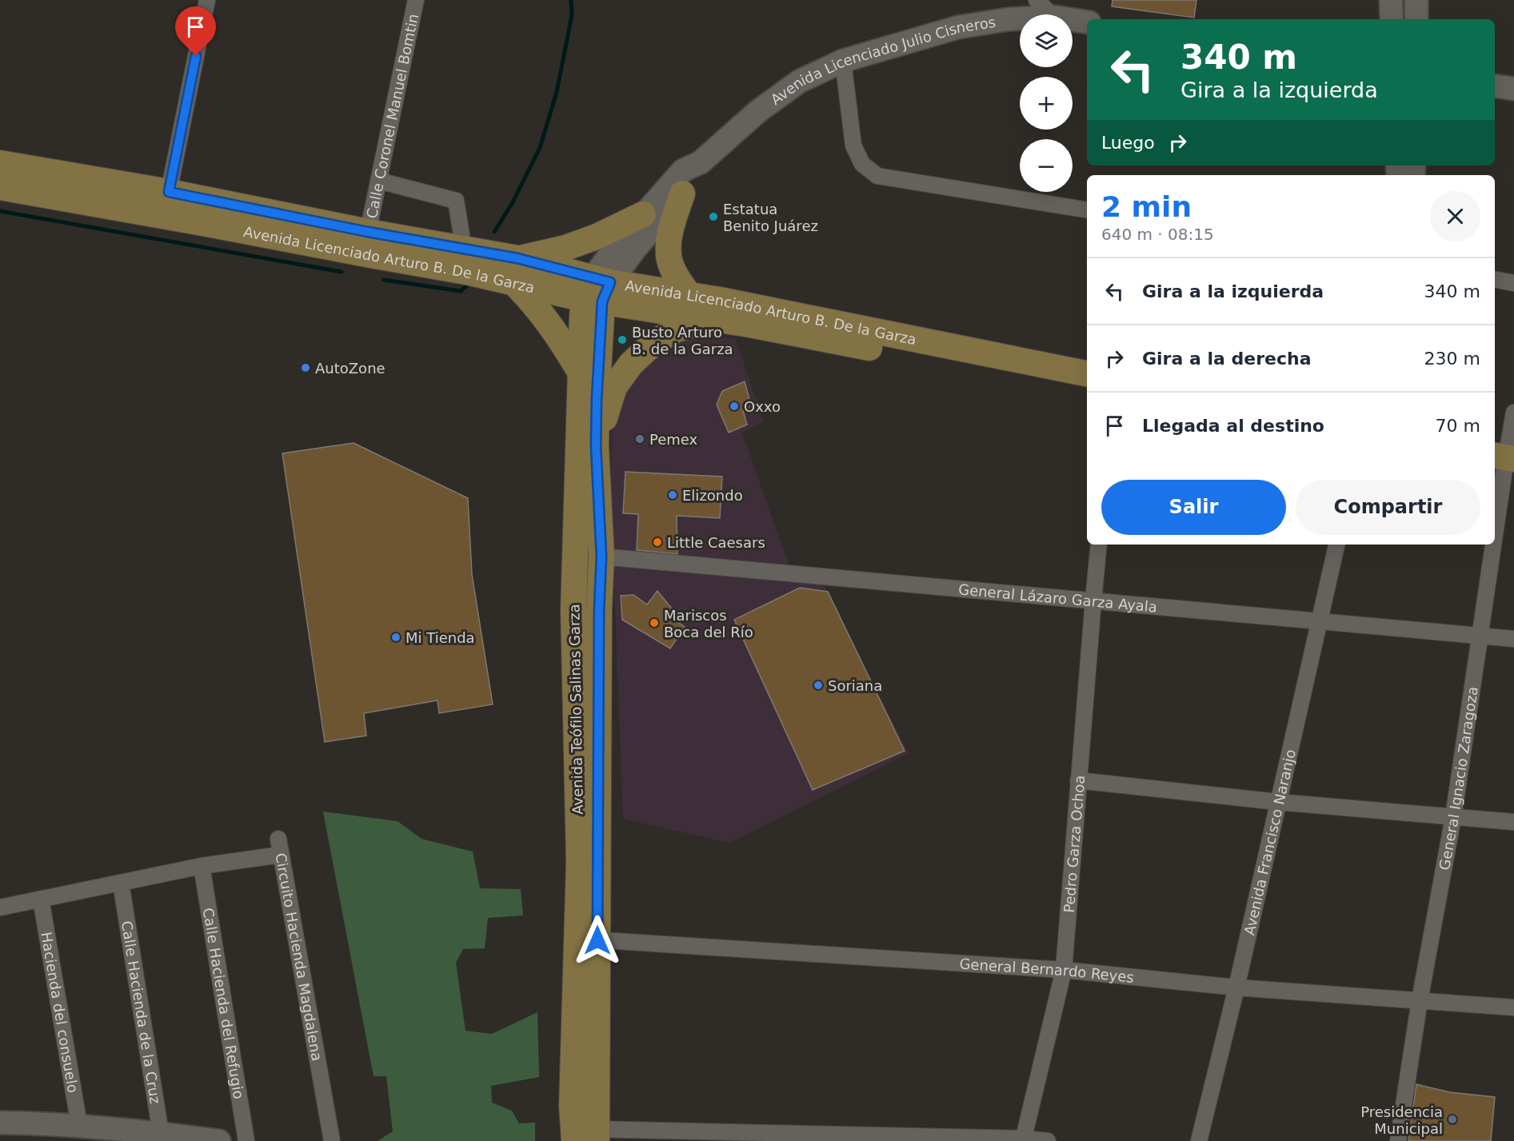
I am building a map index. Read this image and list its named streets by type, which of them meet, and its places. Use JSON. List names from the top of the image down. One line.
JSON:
{"streets":{"main road":["Avenida Licenciado Julio Cisneros","Avenida Licenciado Arturo B. De la Garza","Avenida Teófilo Salinas Garza"],"street":["Calle Coronel Manuel Bomtin","General Lázaro Garza Ayala","General Ignacio Zaragoza","Avenida Francisco Naranjo","Pedro Garza Ochoa","Circuito Hacienda Magdalena","General Bernardo Reyes","Calle Hacienda del Refugio","Hacienda del consuelo","Calle Hacienda de la Cruz"]},"crossings":[["Avenida Licenciado Julio Cisneros","Avenida Licenciado Arturo B. De la Garza"],["Avenida Licenciado Julio Cisneros","Avenida Teófilo Salinas Garza"],["Calle Coronel Manuel Bomtin","Avenida Licenciado Arturo B. De la Garza"],["Avenida Licenciado Arturo B. De la Garza","Avenida Teófilo Salinas Garza"],["General Lázaro Garza Ayala","Avenida Teófilo Salinas Garza"],["General Lázaro Garza Ayala","General Ignacio Zaragoza"],["General Lázaro Garza Ayala","Avenida Francisco Naranjo"],["General Lázaro Garza Ayala","Pedro Garza Ochoa"],["Avenida Teófilo Salinas Garza","General Bernardo Reyes"],["General Ignacio Zaragoza","General Bernardo Reyes"],["Avenida Francisco Naranjo","General Bernardo Reyes"],["Pedro Garza Ochoa","General Bernardo Reyes"],["Circuito Hacienda Magdalena","Calle Hacienda del Refugio"],["Circuito Hacienda Magdalena","Hacienda del consuelo"],["Circuito Hacienda Magdalena","Calle Hacienda de la Cruz"]],"places":["Estatua Benito Juárez","Busto Arturo B. de la Garza","AutoZone","Oxxo","Pemex","Elizondo","Little Caesars","Mariscos Boca del Río","Mi Tienda","Soriana","Presidencia Municipal"],"page":{"map_buttons":["+","−"],"turn":["340 m","Gira a la izquierda"],"then":"Luego","heading":["2 min","640 m · 08:15"],"list":[{"name":"Gira a la izquierda","value":"340 m"},{"name":"Gira a la derecha","value":"230 m"},{"name":"Llegada al destino","value":"70 m"}],"buttons":["Salir","Compartir"]}}
